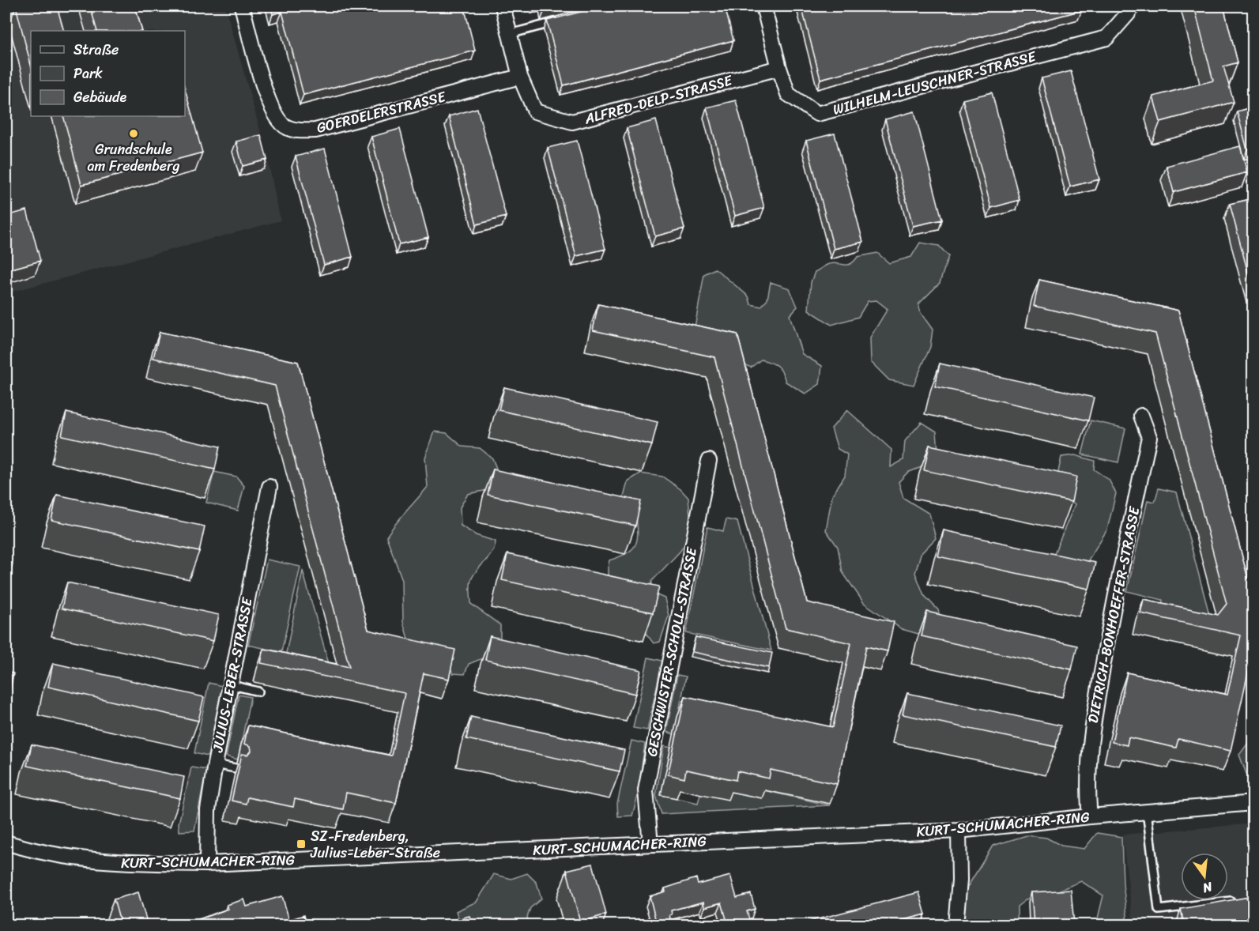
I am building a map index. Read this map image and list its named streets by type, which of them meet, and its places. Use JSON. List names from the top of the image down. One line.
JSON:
{"streets":{"street":["WILHELM-LEUSCHNER-STRASSE","ALFRED-DELP-STRASSE","GOERDELERSTRASSE","DIETRICH-BONHOEFFER-STRASSE","GESCHWISTER-SCHOLL-STRASSE","JULIUS-LEBER-STRASSE","KURT-SCHUMACHER-RING"]},"crossings":[["WILHELM-LEUSCHNER-STRASSE","ALFRED-DELP-STRASSE"],["ALFRED-DELP-STRASSE","GOERDELERSTRASSE"],["DIETRICH-BONHOEFFER-STRASSE","KURT-SCHUMACHER-RING"],["GESCHWISTER-SCHOLL-STRASSE","KURT-SCHUMACHER-RING"],["JULIUS-LEBER-STRASSE","KURT-SCHUMACHER-RING"]],"places":{"other":["Grundschule am Fredenberg"],"transit":["SZ-Fredenberg, Julius-Leber-Straße"]},"legend":["Straße","Park","Gebäude"],"north":"bottom"}
